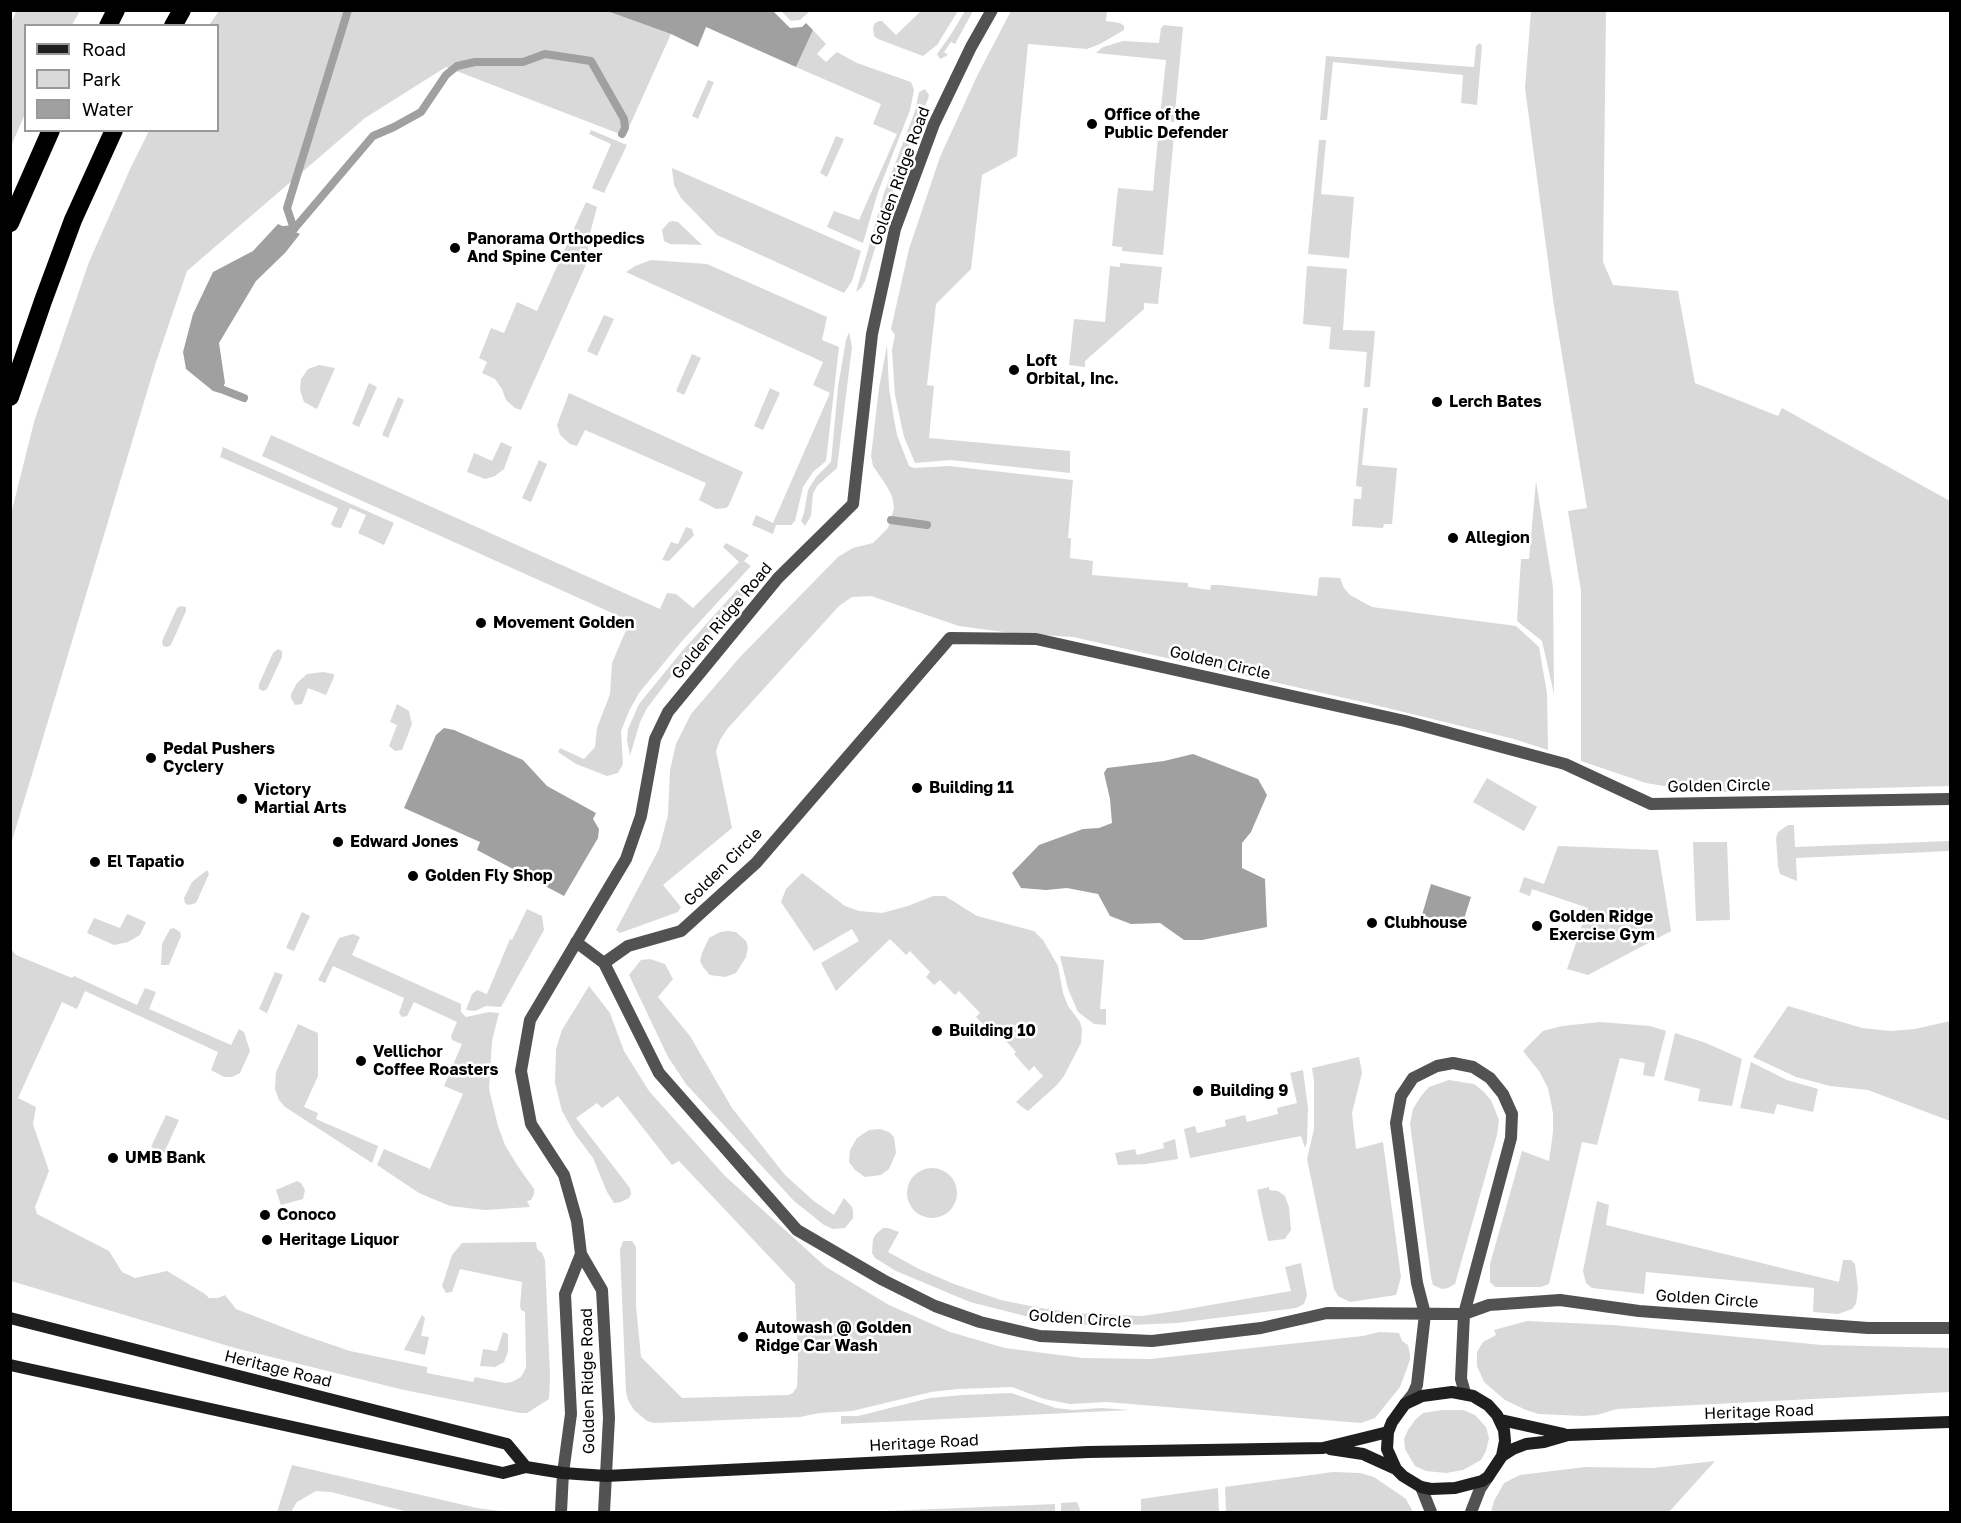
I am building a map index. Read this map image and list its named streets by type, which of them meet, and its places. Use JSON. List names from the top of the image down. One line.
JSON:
{"streets":{"main road":["Heritage Road"],"street":["Golden Ridge Road","Golden Circle"]},"crossings":[["Golden Ridge Road","Golden Circle"],["Golden Ridge Road","Heritage Road"]],"places":["Office of the Public Defender","Panorama Orthopedics And Spine Center","Loft Orbital, Inc.","Lerch Bates","Allegion","Movement Golden","Pedal Pushers Cyclery","Building 11","Victory Martial Arts","Edward Jones","El Tapatio","Golden Fly Shop","Clubhouse","Golden Ridge Exercise Gym","Building 10","Vellichor Coffee Roasters","Building 9","UMB Bank","Conoco","Heritage Liquor","Autowash @ Golden Ridge Car Wash"],"legend":["Road","Park","Water"]}
